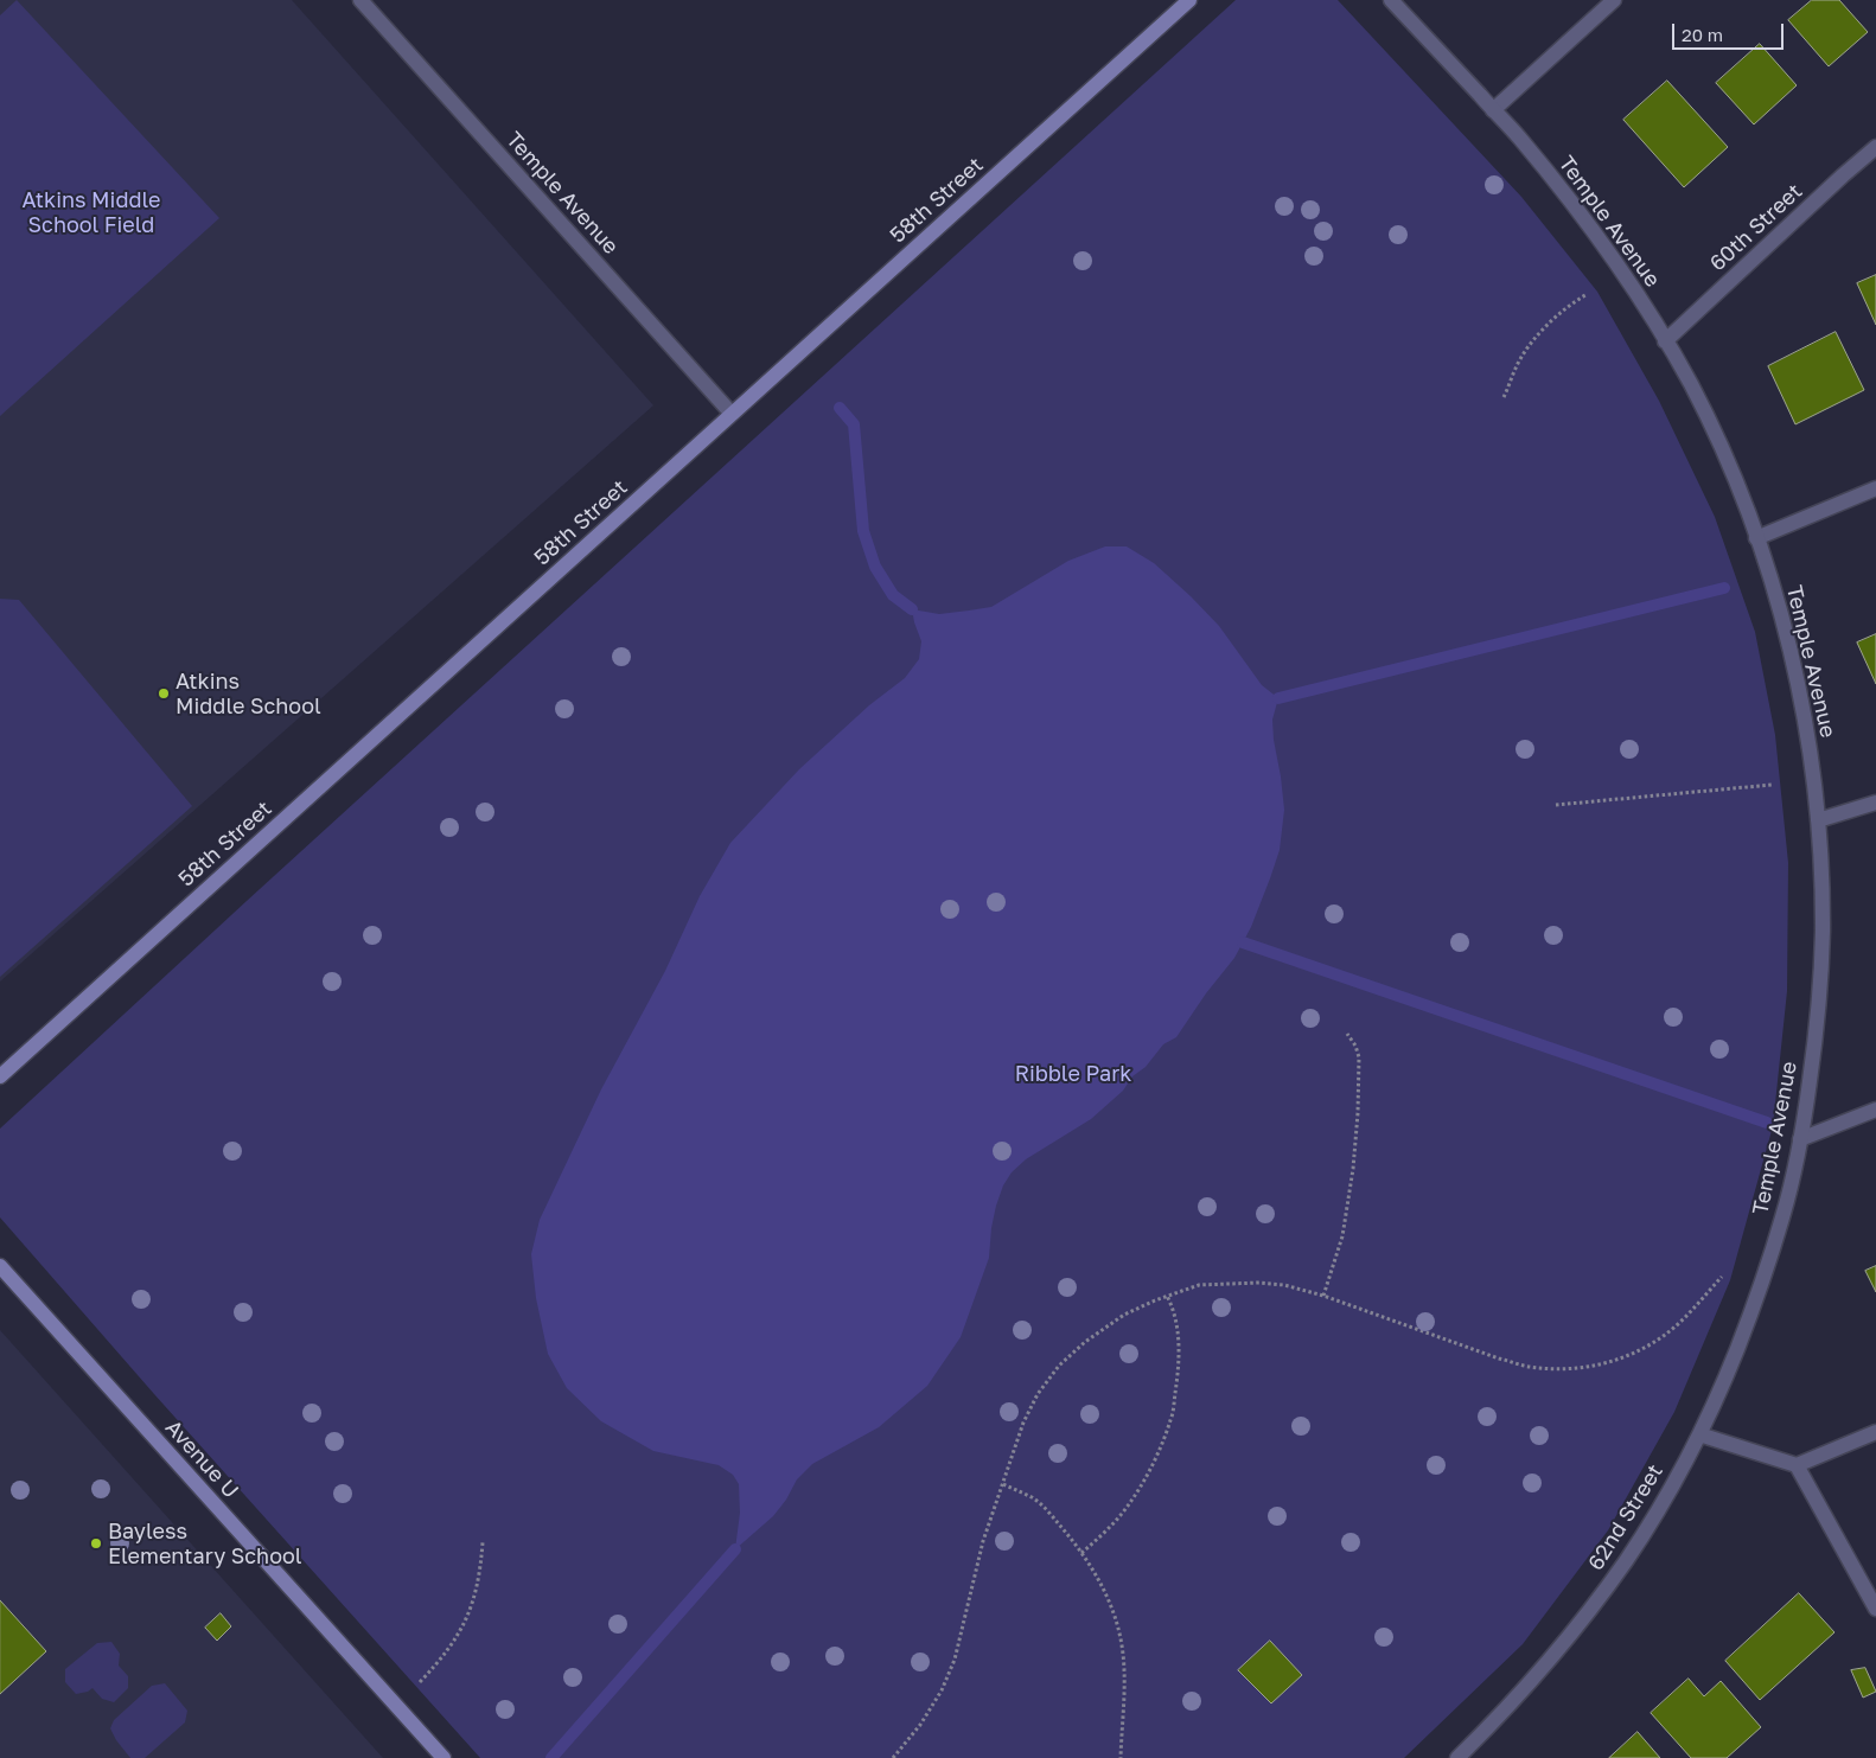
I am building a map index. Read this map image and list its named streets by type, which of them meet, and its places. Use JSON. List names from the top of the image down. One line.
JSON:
{"streets":{"street":["Temple Avenue","58th Street","60th Street","Avenue U","62nd Street"]},"crossings":[["Temple Avenue","58th Street"],["Temple Avenue","60th Street"],["Temple Avenue","62nd Street"]],"parks":["Atkins Middle School Field","Ribble Park"],"places":["Atkins Middle School","Bayless Elementary School"],"scale_bar":"20 m"}
